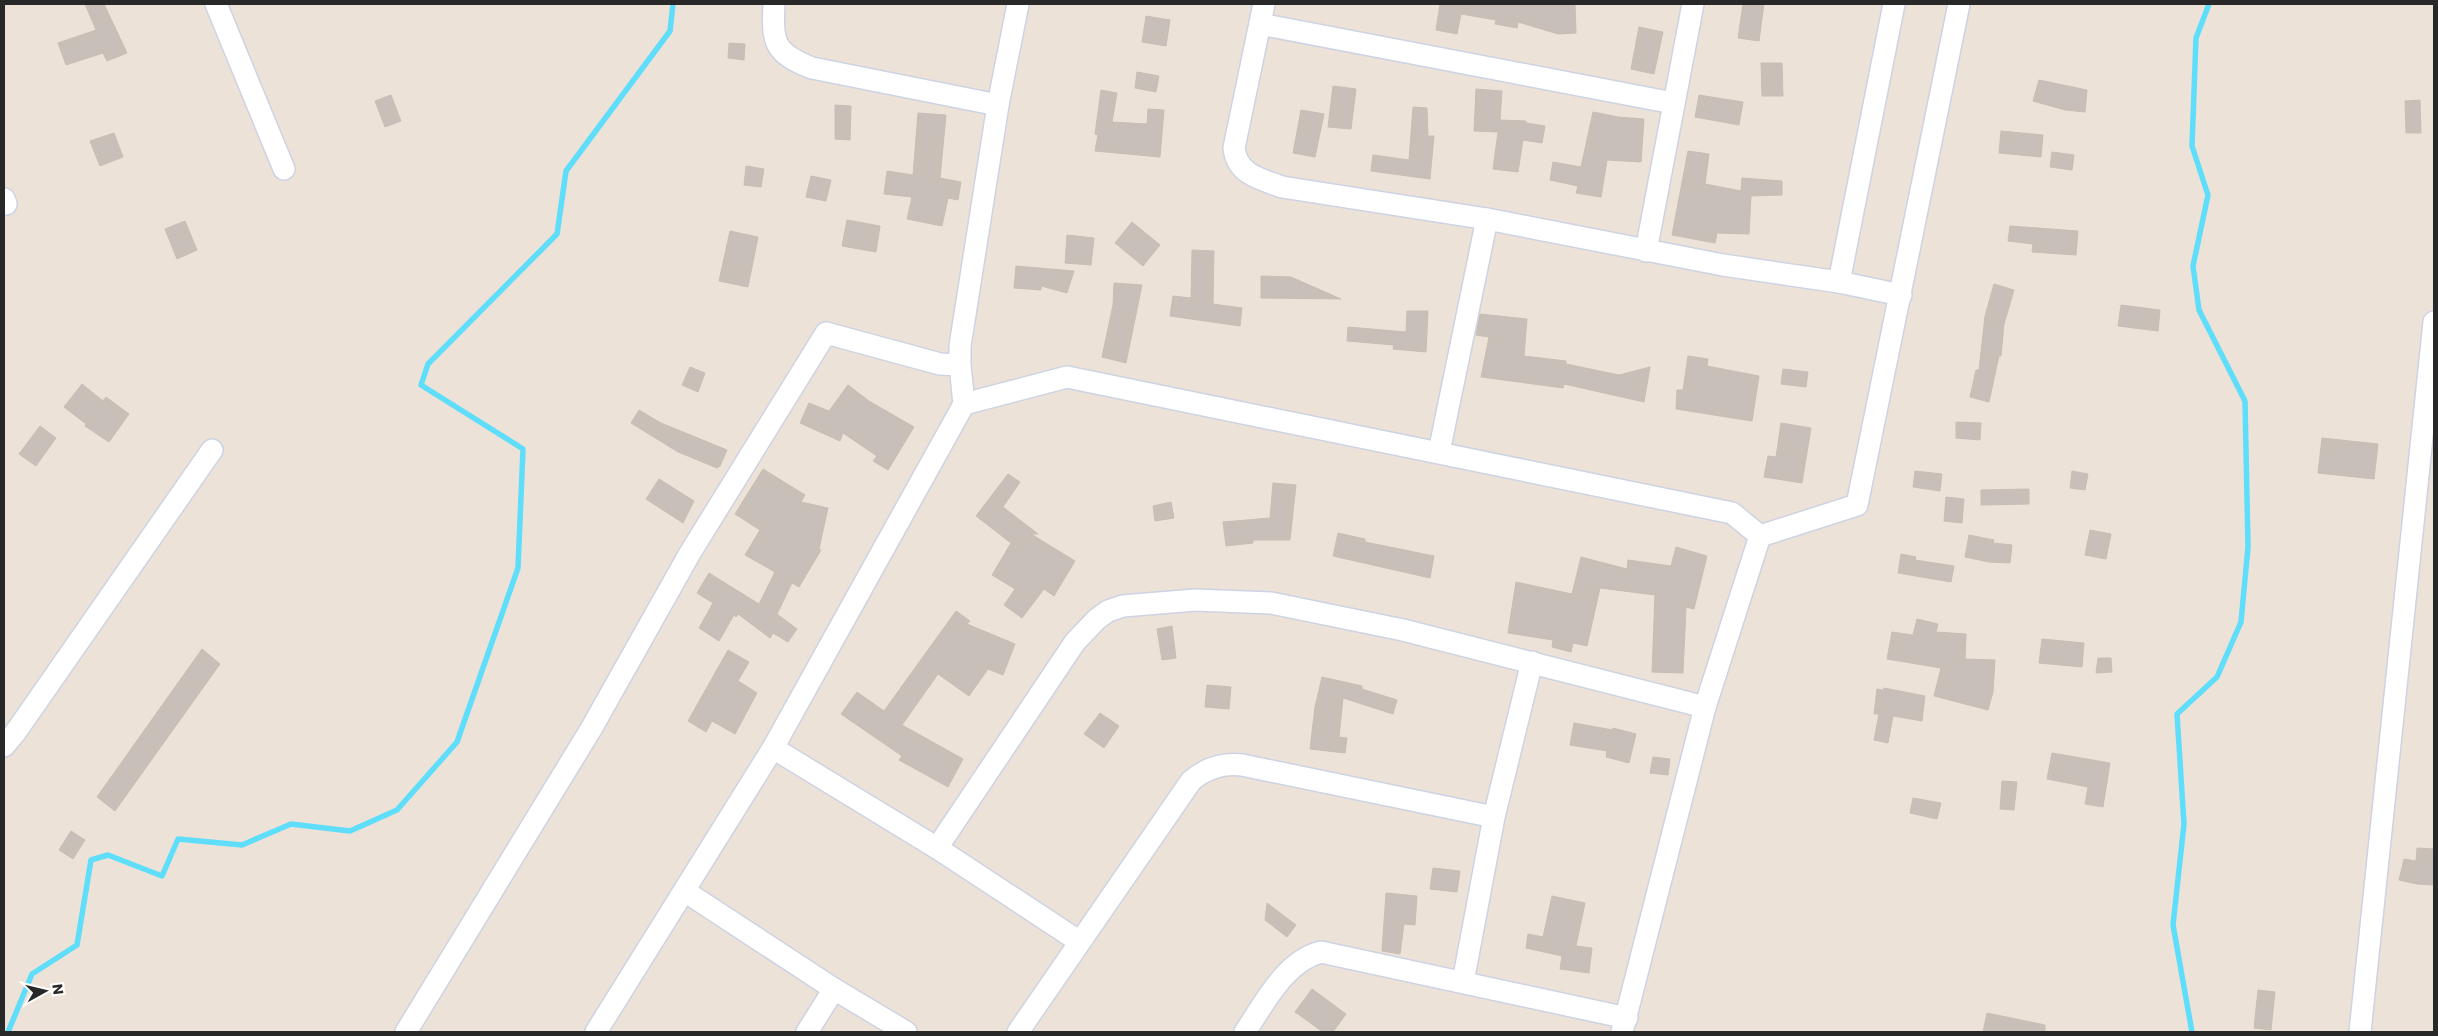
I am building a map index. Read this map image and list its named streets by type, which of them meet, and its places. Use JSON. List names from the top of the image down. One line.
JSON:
{"north":"right"}
